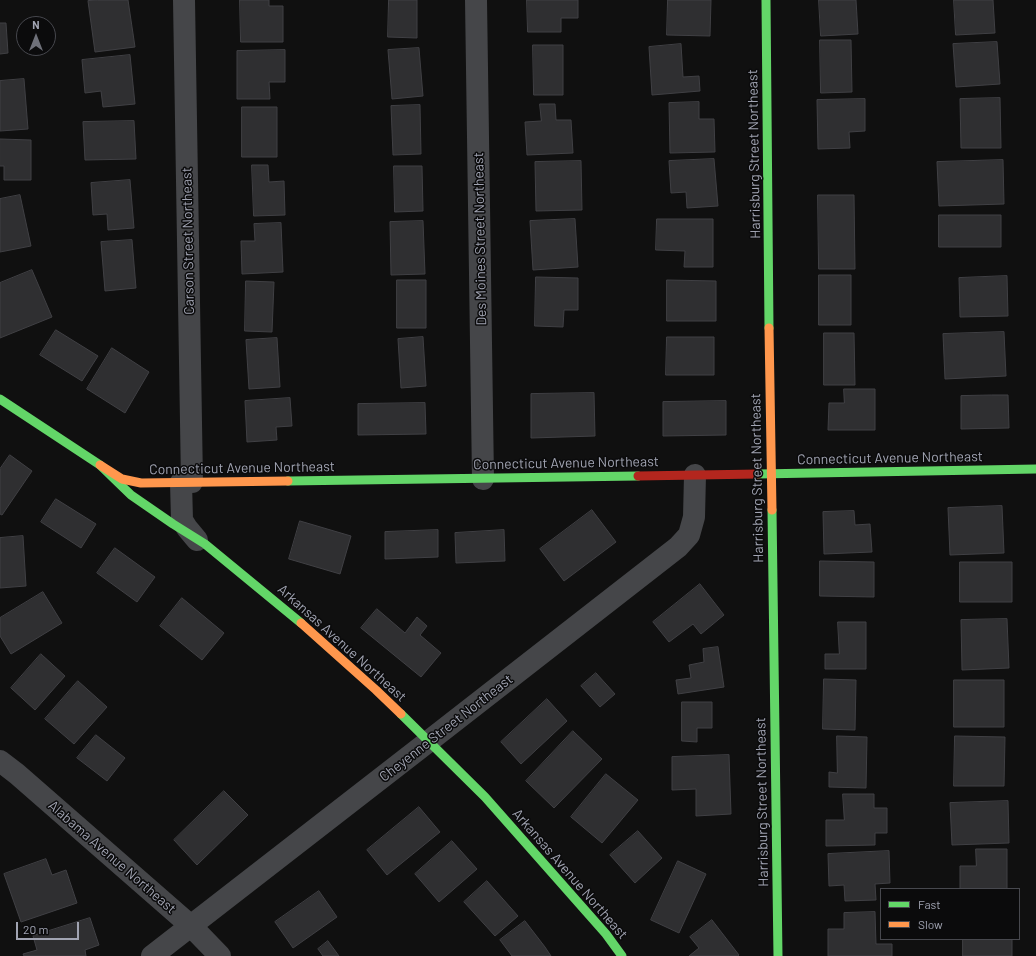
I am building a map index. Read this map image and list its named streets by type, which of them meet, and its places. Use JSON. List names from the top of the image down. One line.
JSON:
{"streets":{"street":["Harrisburg Street Northeast","Des Moines Street Northeast","Carson Street Northeast","Connecticut Avenue Northeast","Arkansas Avenue Northeast","Cheyenne Street Northeast","Alabama Avenue Northeast"]},"crossings":[["Harrisburg Street Northeast","Connecticut Avenue Northeast"],["Des Moines Street Northeast","Connecticut Avenue Northeast"],["Carson Street Northeast","Connecticut Avenue Northeast"],["Carson Street Northeast","Arkansas Avenue Northeast"],["Connecticut Avenue Northeast","Arkansas Avenue Northeast"],["Connecticut Avenue Northeast","Cheyenne Street Northeast"],["Arkansas Avenue Northeast","Cheyenne Street Northeast"],["Cheyenne Street Northeast","Alabama Avenue Northeast"]],"legend":["Fast","Slow"],"scale_bar":"20 m","north":"top"}
